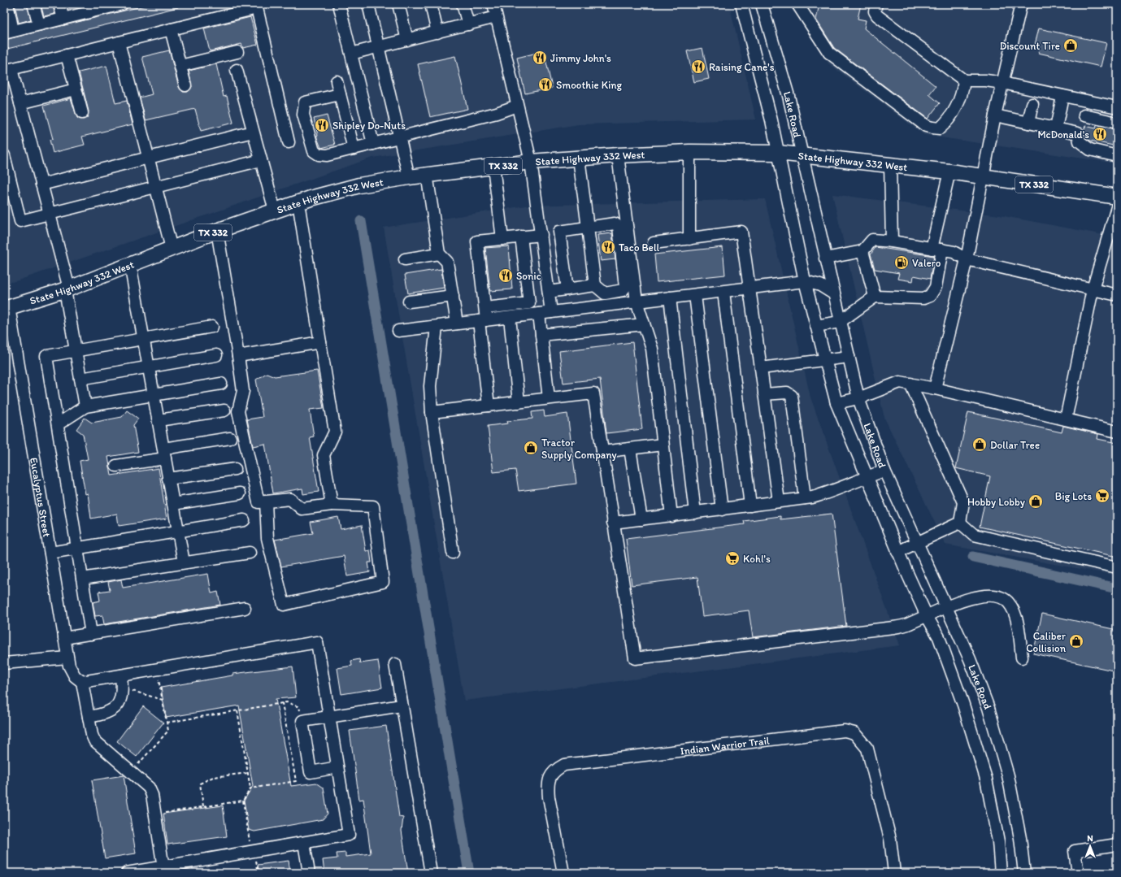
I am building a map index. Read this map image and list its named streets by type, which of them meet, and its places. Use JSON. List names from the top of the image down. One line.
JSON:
{"streets":{"main road":["State Highway 332 West","TX 332"],"street":["Lake Road","Eucalyptus Street","Indian Warrior Trail"]},"crossings":[["Lake Road","State Highway 332 West"],["State Highway 332 West","Eucalyptus Street"]],"places":{"shop":["Discount Tire","Dollar Tree","Tractor Supply Company","Hobby Lobby","Caliber Collision"],"restaurant":["Jimmy John's","Raising Cane's","Smoothie King","Shipley Do-Nuts","McDonald's","Taco Bell","Sonic"],"fuel station":["Valero"],"supermarket":["Big Lots","Kohl's"]},"north":"top"}
